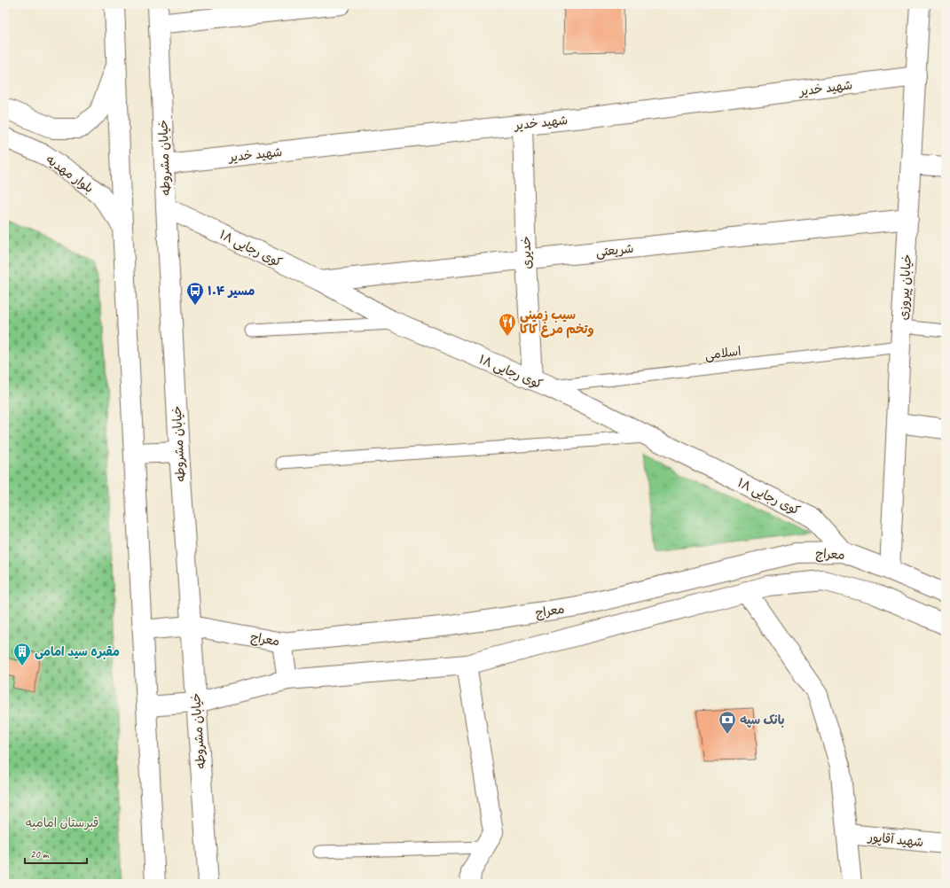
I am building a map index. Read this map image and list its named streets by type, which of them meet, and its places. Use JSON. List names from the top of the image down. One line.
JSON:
{"streets":{"street":["شهید خدیر","خیابان مشروطه","بلوار مهدیه","کوی رجایی ۱۸","شریعتی","خدیری","خیابان پیروزی","معراج","شهید آقاپور"],"lane":["اسلامی"]},"crossings":[["شهید خدیر","خیابان مشروطه"],["شهید خدیر","خدیری"],["شهید خدیر","خیابان پیروزی"],["خیابان مشروطه","کوی رجایی ۱۸"],["خیابان مشروطه","معراج"],["کوی رجایی ۱۸","شریعتی"],["کوی رجایی ۱۸","خدیری"],["کوی رجایی ۱۸","اسلامی"],["کوی رجایی ۱۸","معراج"],["شریعتی","خدیری"],["شریعتی","خیابان پیروزی"],["خدیری","اسلامی"],["خیابان پیروزی","اسلامی"],["خیابان پیروزی","معراج"]],"parks":["قبرستان امامیه"],"places":{"bus stop":["مسیر ۱۰۴"],"restaurant":["سیب زمینی وتخم مرغ کاکا"],"building":["مقبره سید امامی"],"bank":["بانک سپه"]},"scale_bar":"20 m"}
